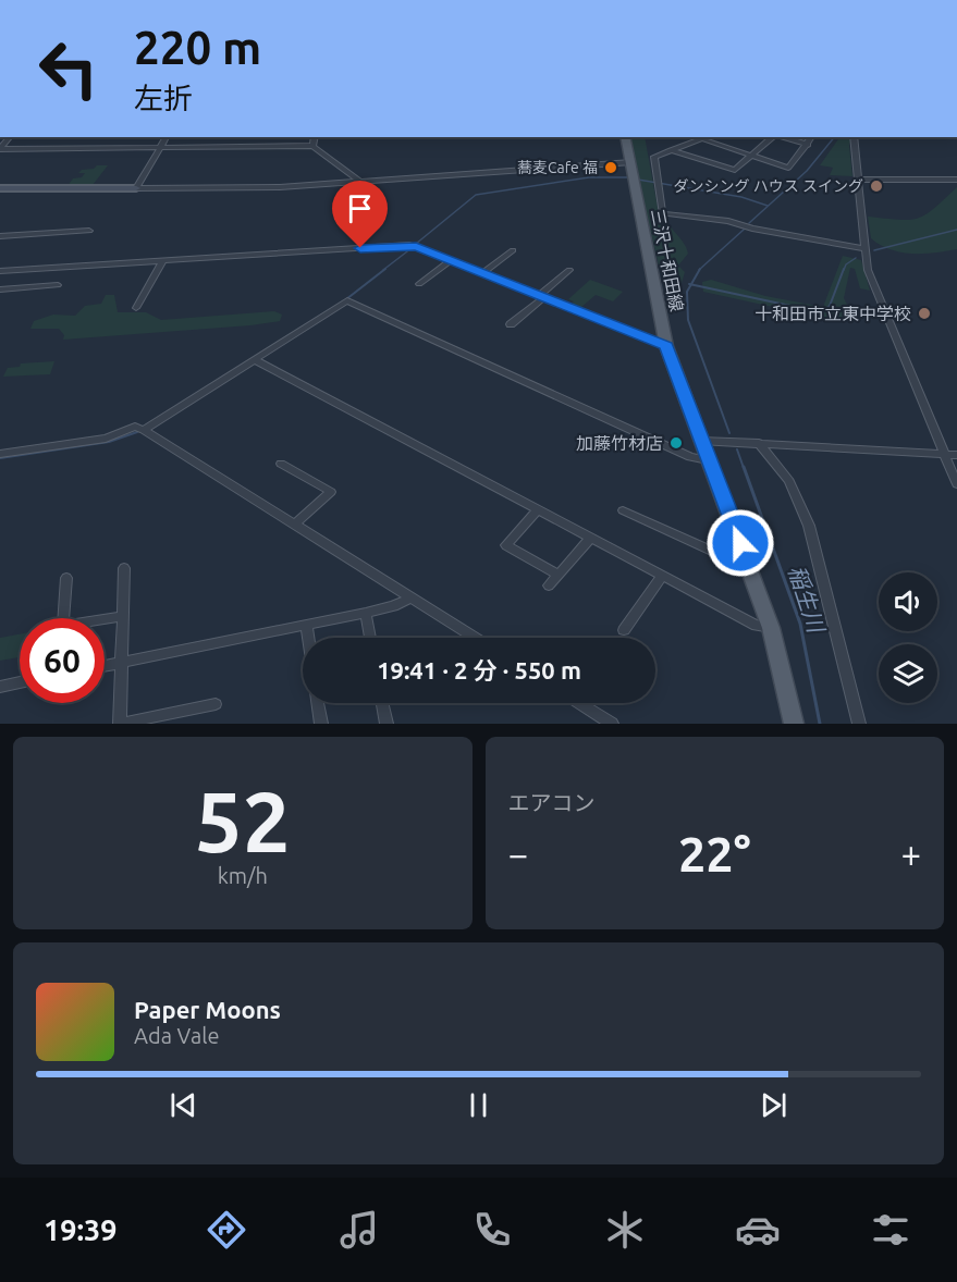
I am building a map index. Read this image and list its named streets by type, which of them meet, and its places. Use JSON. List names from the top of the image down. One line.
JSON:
{"streets":{"main road":["三沢十和田線"]},"water":["稲生川"],"places":["蕎麦Cafe 福","ダンシング ハウス スイング","十和田市立東中学校","加藤竹材店"],"page":{"turn":["220 m","左折"],"limit":"60","trip":"19:41 · 2 分 · 550 m","tile":[["52","km/h"],"エアコン"],"heat":["−","22°","+"],"song":["Paper Moons","Ada Vale"],"tabs":"19:39"}}
